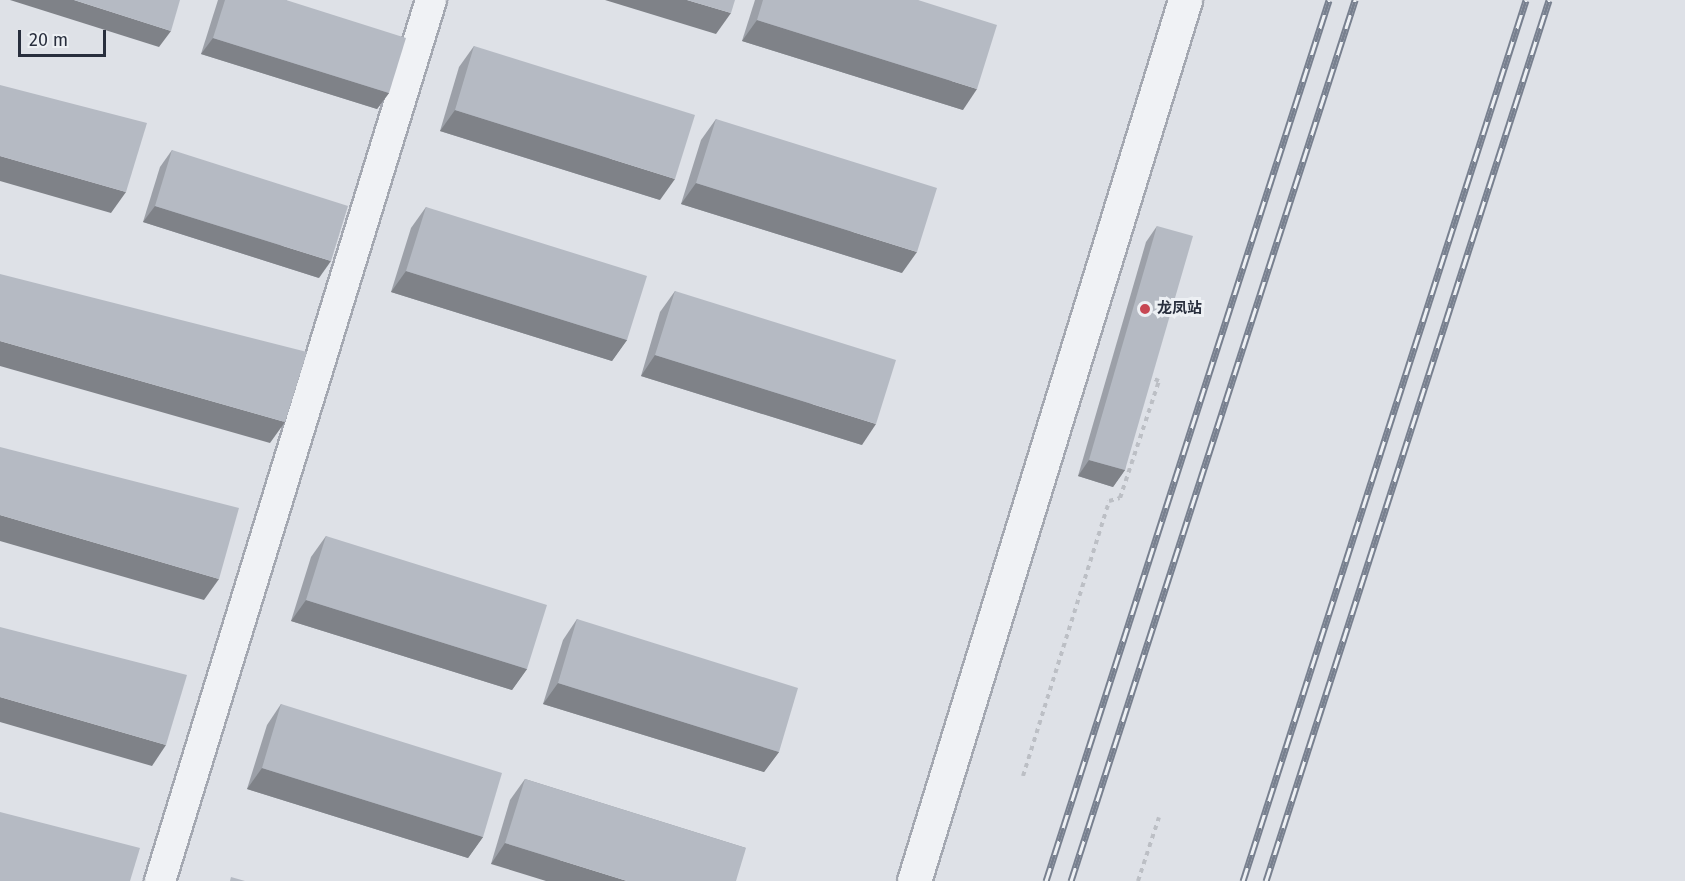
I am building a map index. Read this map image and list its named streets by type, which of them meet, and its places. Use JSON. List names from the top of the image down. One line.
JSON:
{"places":["龙凤站"],"scale_bar":"20 m"}
